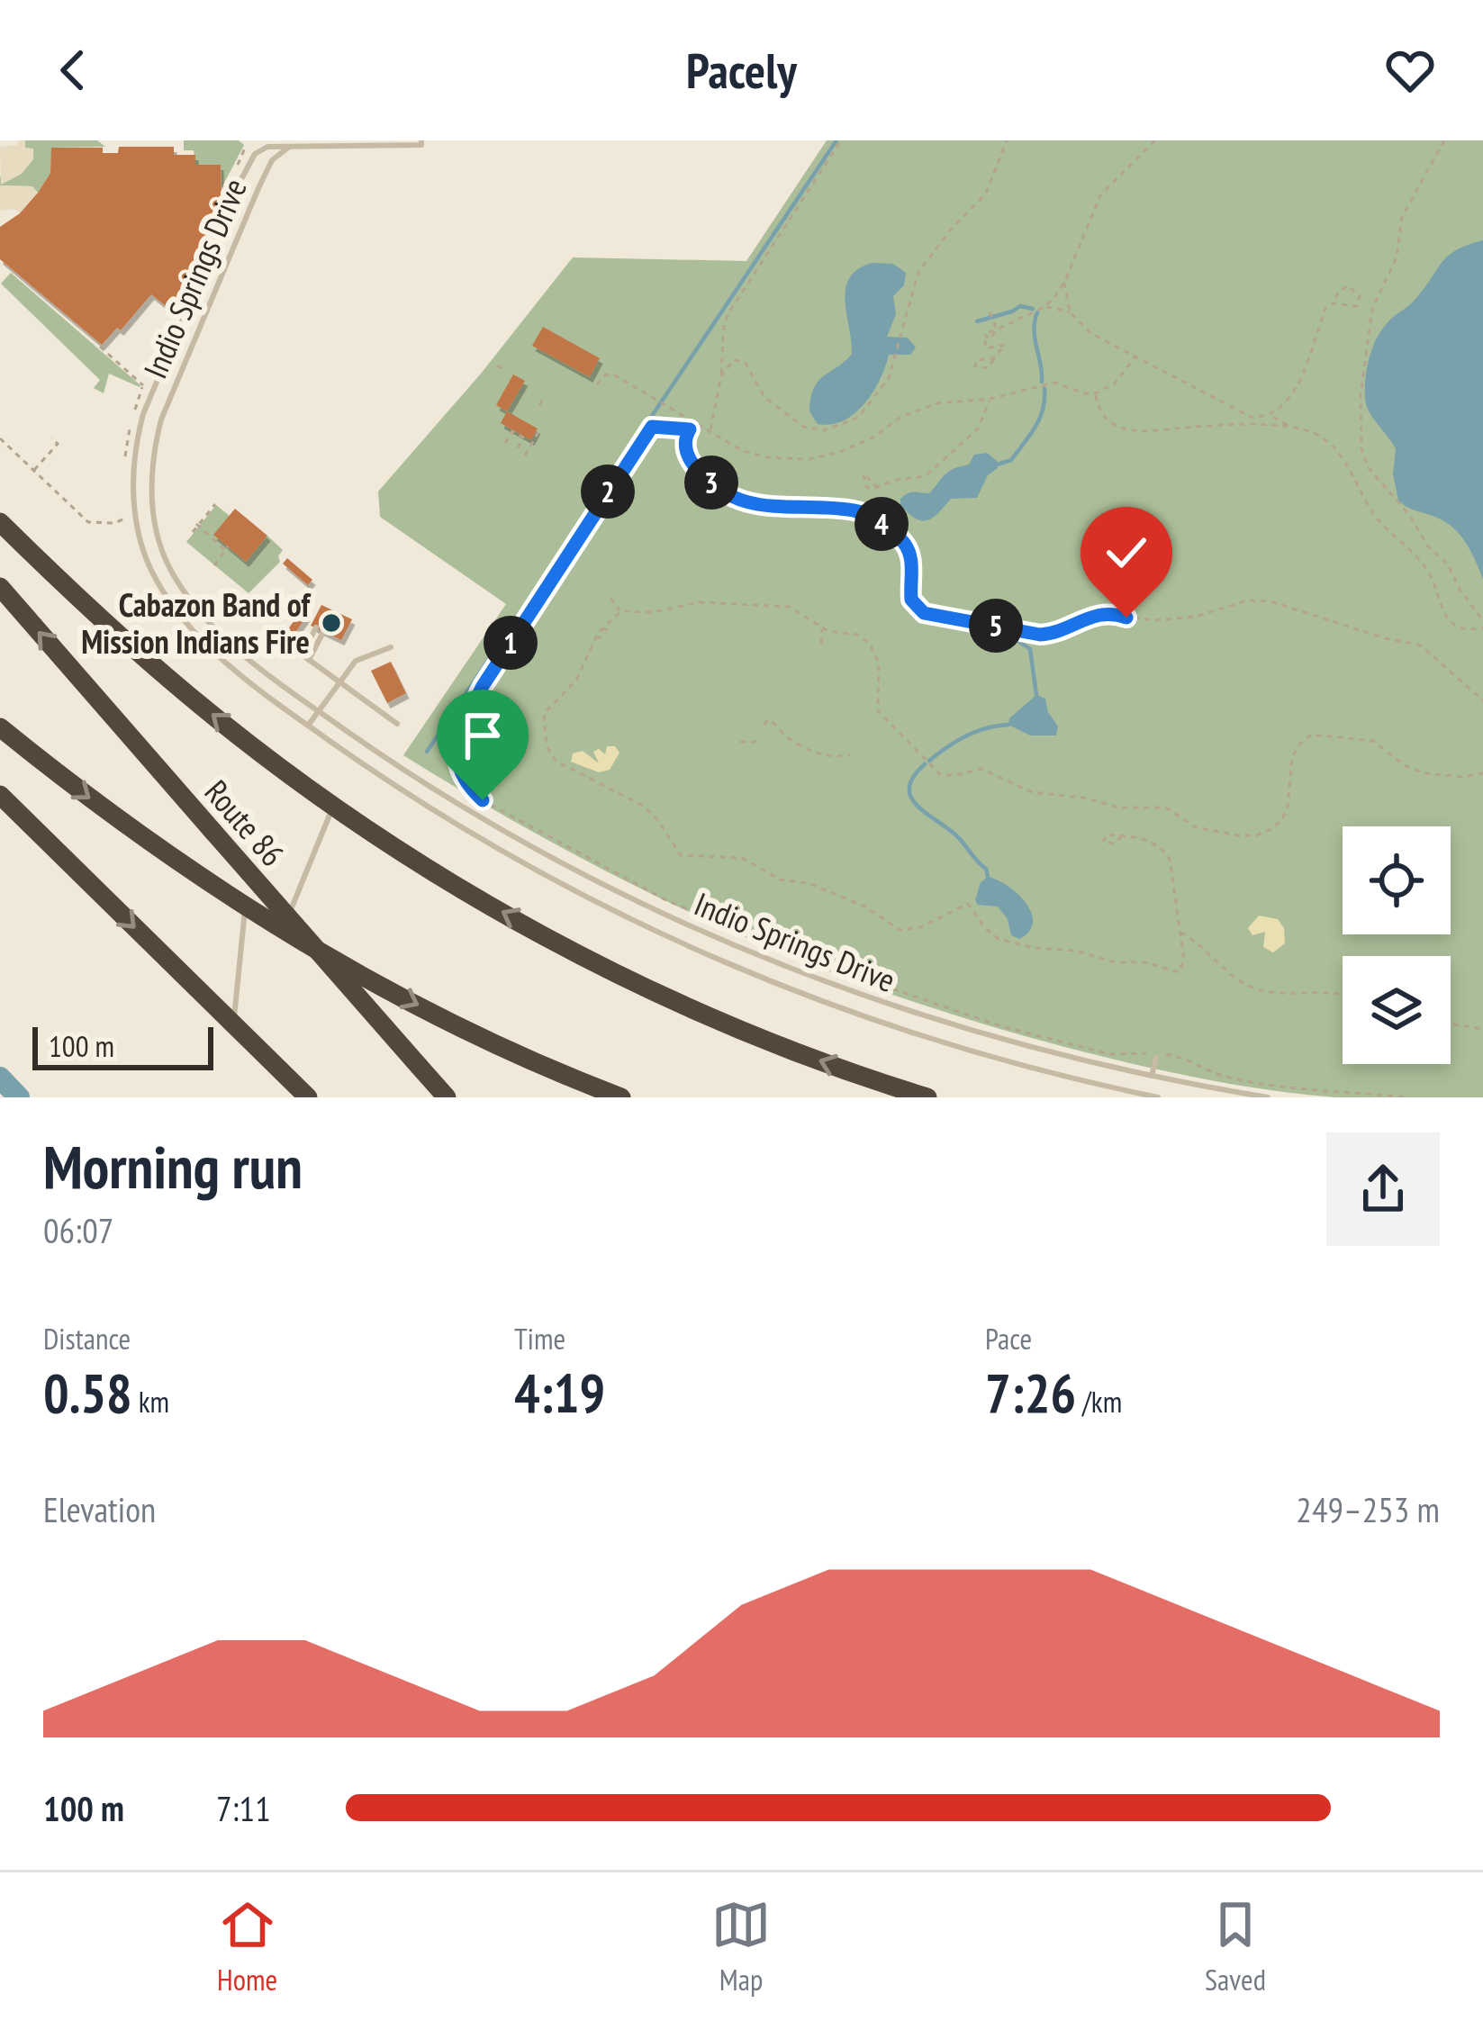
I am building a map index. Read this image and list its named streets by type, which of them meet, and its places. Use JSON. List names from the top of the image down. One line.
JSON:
{"streets":{"highway":["Route 86"],"lane":["Indio Springs Drive"]},"places":["Cabazon Band of Mission Indians Fire"],"scale_bar":"100 m","page":{"header":"Pacely","pins":["3","2","4","5","1"],"scale":"100 m","heading":["Morning run","06:07"],"stats":[["Distance","0.58 km"],["Time","4:19"],["Pace","7:26 /km"]],"chart":["Elevation","249–253 m"],"list":[{"name":"100 m","note":"7:11"}],"tabs":["Home","Map","Saved"]}}
